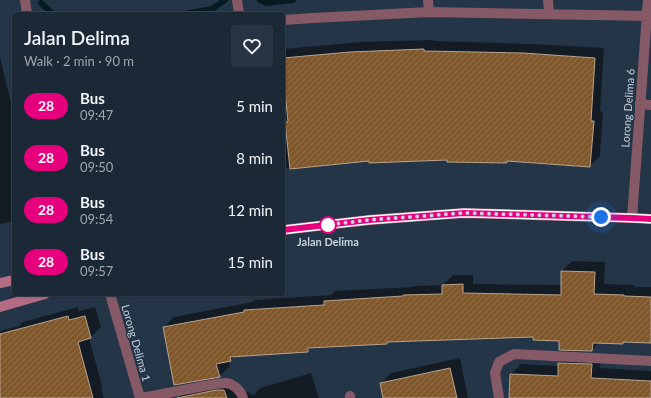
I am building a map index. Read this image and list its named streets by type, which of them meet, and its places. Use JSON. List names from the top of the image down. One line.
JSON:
{"streets":{"street":["Lorong Delima 6","Lorong Delima 1"]},"places":["Jalan Delima"],"lines":["bus line 28"],"page":{"heading":["Jalan Delima","Walk · 2 min · 90 m"],"list":[{"mark":"28","name":"Bus","note":"09:47","value":"5 min"},{"mark":"28","name":"Bus","note":"09:50","value":"8 min"},{"mark":"28","name":"Bus","note":"09:54","value":"12 min"},{"mark":"28","name":"Bus","note":"09:57","value":"15 min"}]}}
